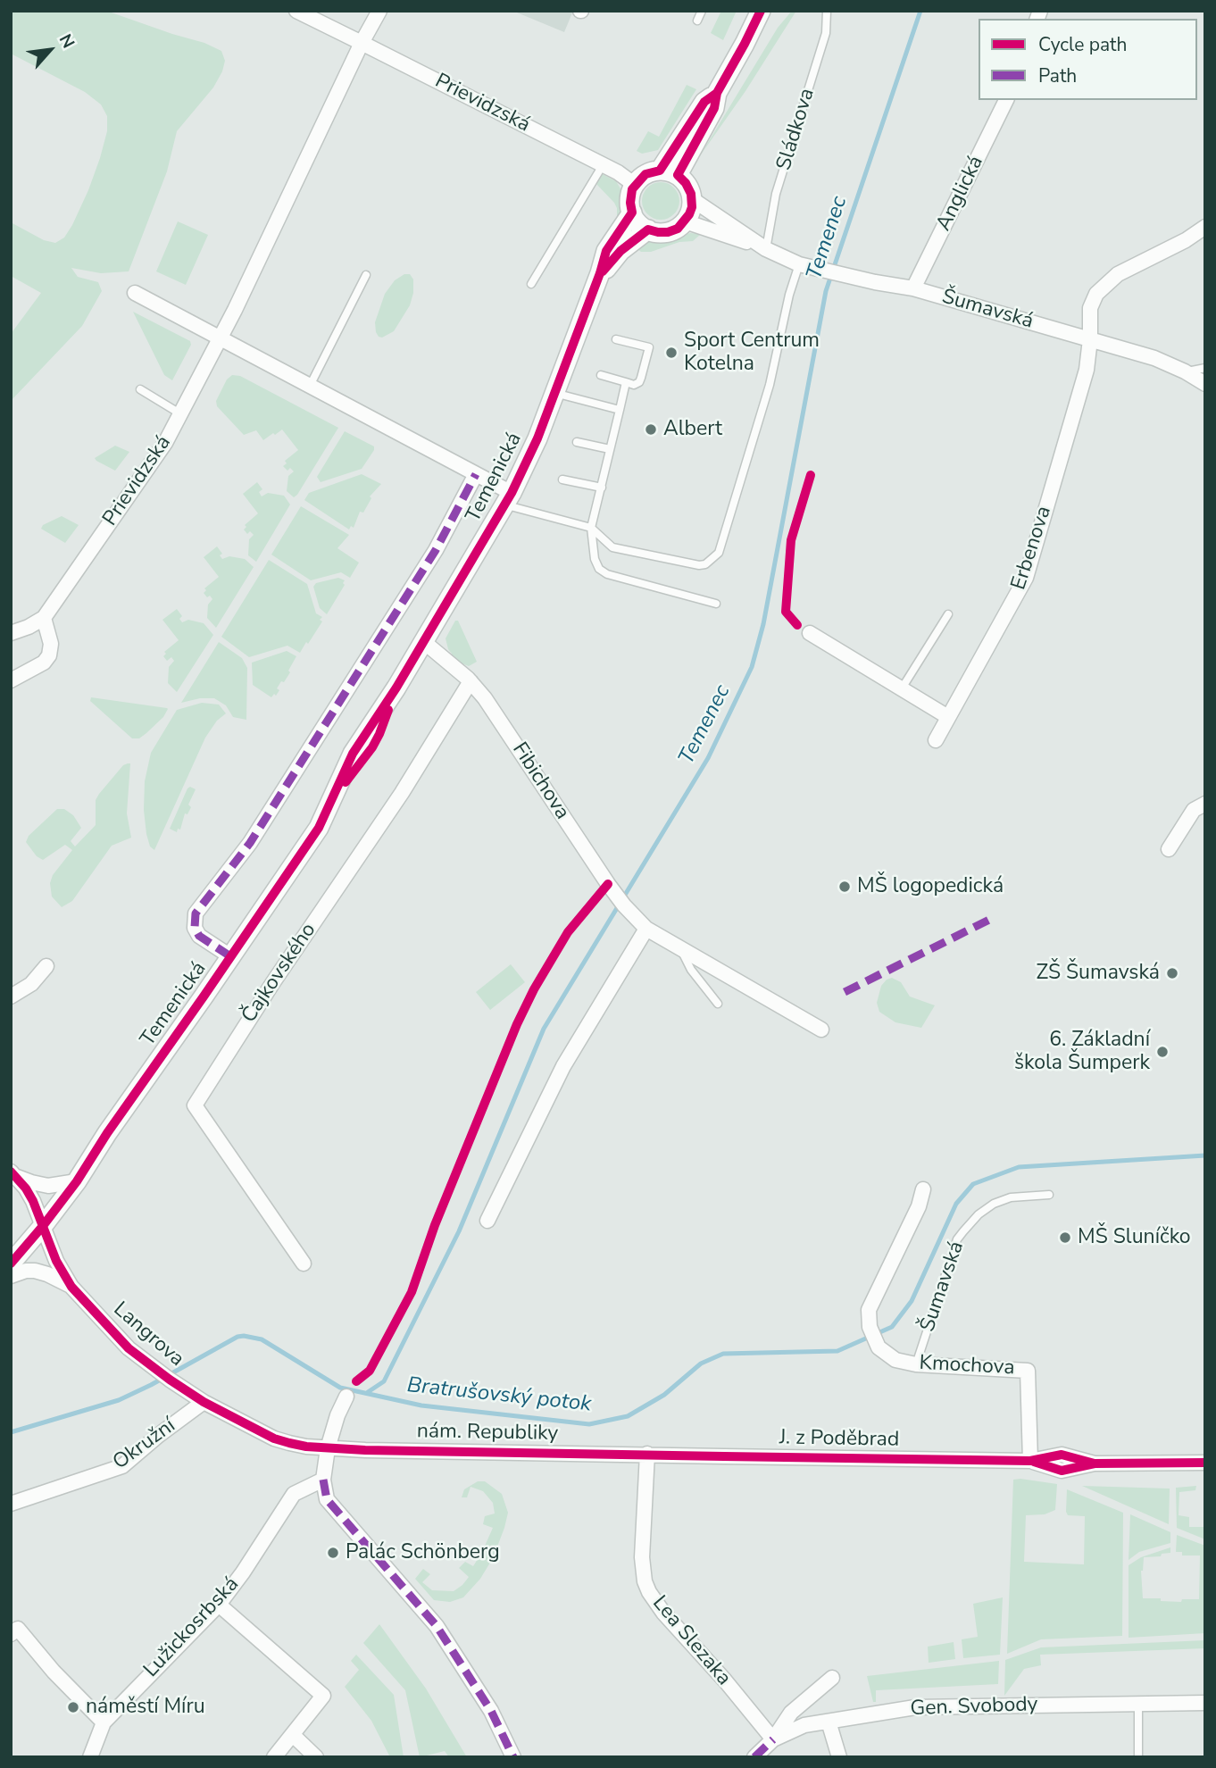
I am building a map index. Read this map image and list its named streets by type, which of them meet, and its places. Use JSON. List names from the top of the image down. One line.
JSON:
{"streets":{"street":["Prievidzská","Anglická","Šumavská","Temenická","Erbenova","Fibichova","Čajkovského","Langrova","Kmochova","nám. Republiky","J. z Poděbrad","Okružní","Lužickosrbská","Lea Slezaka","Gen. Svobody"],"lane":["Sládkova"]},"crossings":[["Prievidzská","Šumavská"],["Prievidzská","Temenická"],["Sládkova","Šumavská"],["Anglická","Šumavská"],["Šumavská","Temenická"],["Šumavská","Erbenova"],["Šumavská","Kmochova"],["Temenická","Fibichova"],["Temenická","Langrova"],["Fibichova","Čajkovského"],["Langrova","nám. Republiky"],["Langrova","Okružní"],["Kmochova","J. z Poděbrad"],["nám. Republiky","J. z Poděbrad"],["nám. Republiky","Lea Slezaka"],["J. z Poděbrad","Lea Slezaka"],["Lea Slezaka","Gen. Svobody"]],"water":["Temenec","Bratrušovský potok"],"places":["Sport Centrum Kotelna","Albert","MŠ logopedická","ZŠ Šumavská","6. Základní škola Šumperk","MŠ Sluníčko","Palác Schönberg","náměstí Míru"],"legend":["Cycle path","Path"],"north":"top right"}
